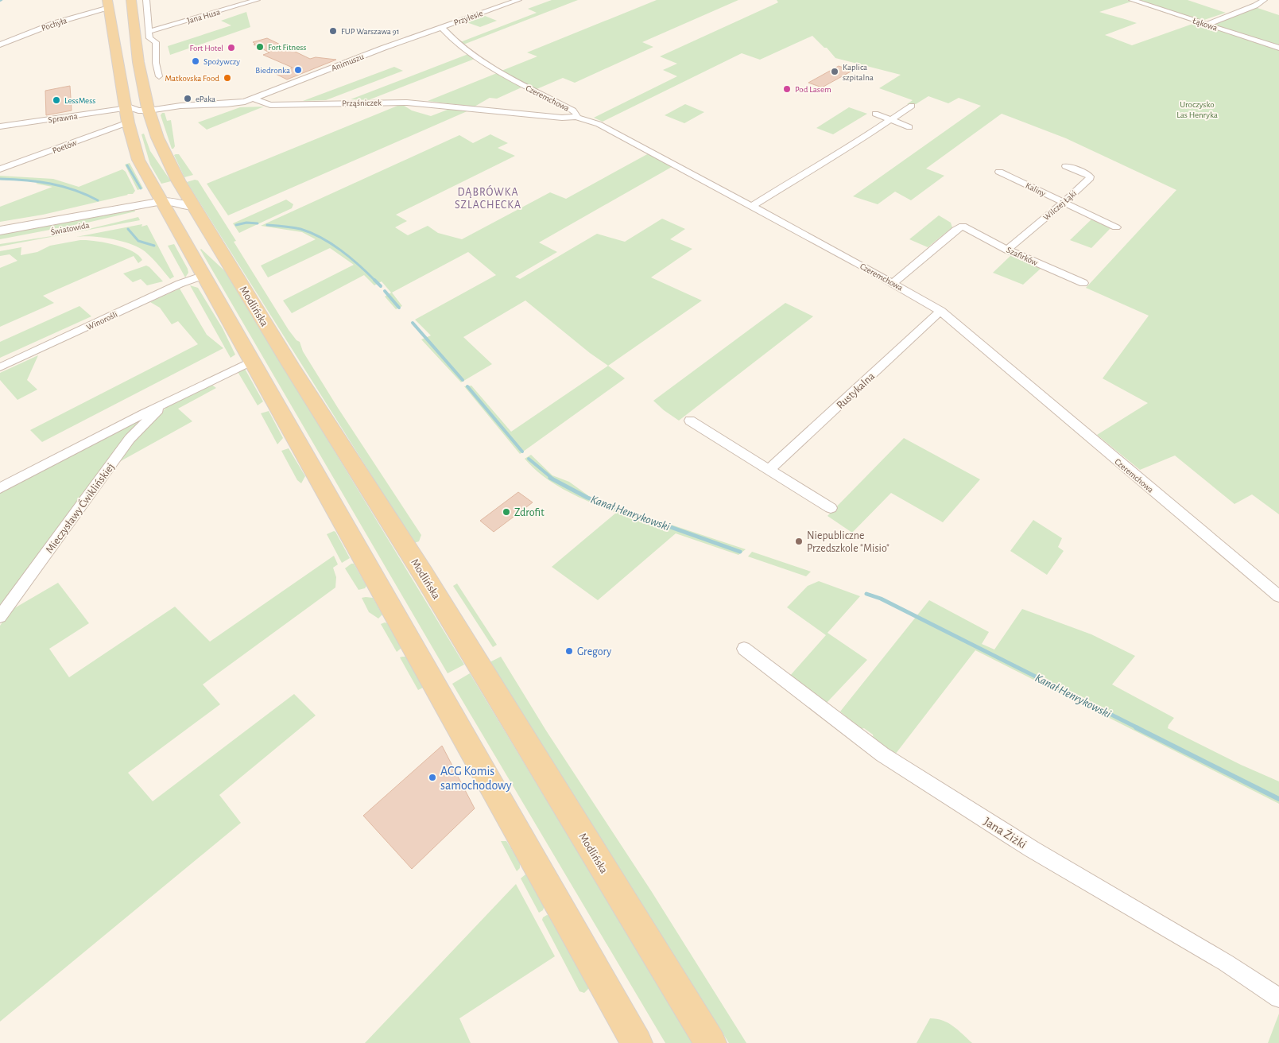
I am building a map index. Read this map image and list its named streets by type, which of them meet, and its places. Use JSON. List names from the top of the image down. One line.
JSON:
{"streets":{"main road":["Modlińska"],"street":["Jana Husa","Przylesie","Pochyła","Łąkowa","Animuszu","Czeremchowa","Prząśniczek","Sprawna","Poetów","Kaliny","Wilczej Łąki","Światowida","Szafirków","Winorośli","Rustykalna","Mieczysławy Ćwiklińskiej","Jana Żiżki"]},"crossings":[["Jana Husa","Modlińska"],["Przylesie","Animuszu"],["Przylesie","Czeremchowa"],["Animuszu","Czeremchowa"],["Animuszu","Prząśniczek"],["Czeremchowa","Prząśniczek"],["Czeremchowa","Rustykalna"],["Kaliny","Wilczej Łąki"],["Wilczej Łąki","Szafirków"]],"districts":["DĄBRÓWKA SZLACHECKA"],"water":["Kanał Henrykowski"],"parks":["Uroczysko Las Henryka"],"places":["FUP Warszawa 91","Fort Fitness","Fort Hotel","Spożywczy","Biedronka","Kaplica szpitalna","Matkovska Food","Pod Lasem","ePaka","LessMess","Zdrofit","Niepubliczne Przedszkole \"Misio\"","Gregory","ACG Komis samochodowy"]}
